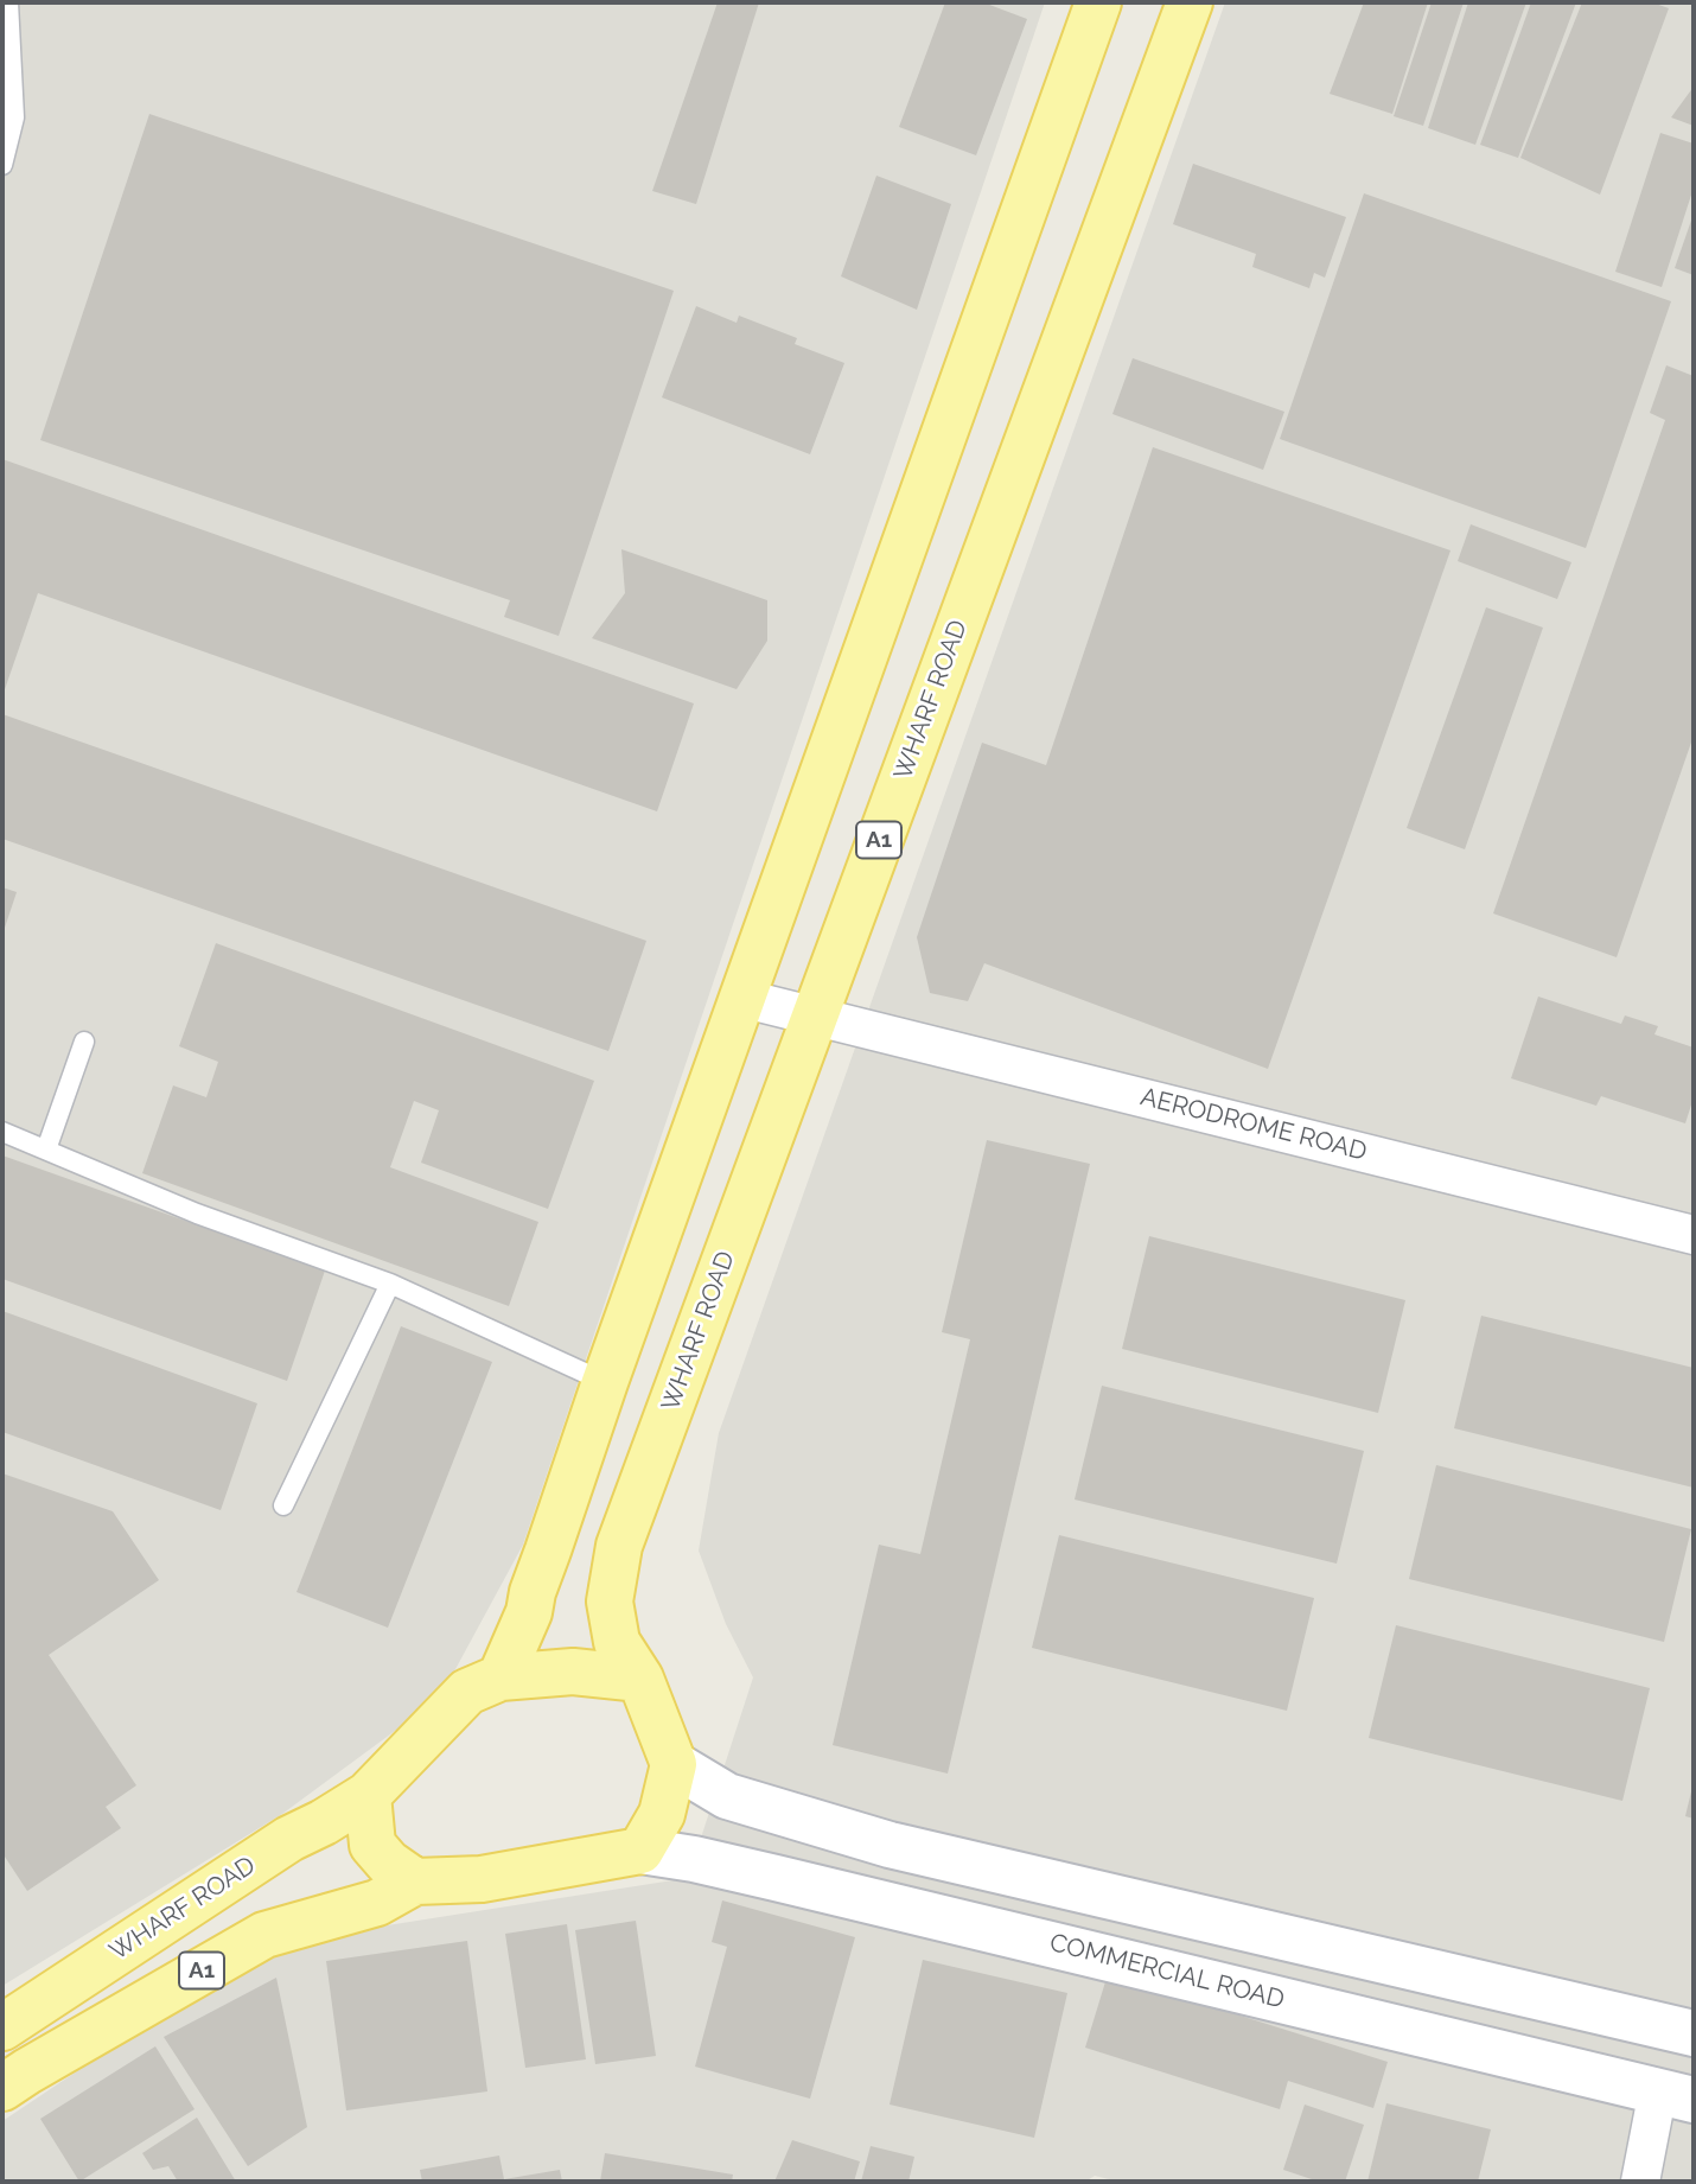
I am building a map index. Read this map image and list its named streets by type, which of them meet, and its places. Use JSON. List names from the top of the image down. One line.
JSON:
{"streets":{"main road":["WHARF ROAD","A1","COMMERCIAL ROAD"],"street":["AERODROME ROAD"]},"crossings":[["WHARF ROAD","A1"],["WHARF ROAD","AERODROME ROAD"],["WHARF ROAD","COMMERCIAL ROAD"],["A1","COMMERCIAL ROAD"]]}
